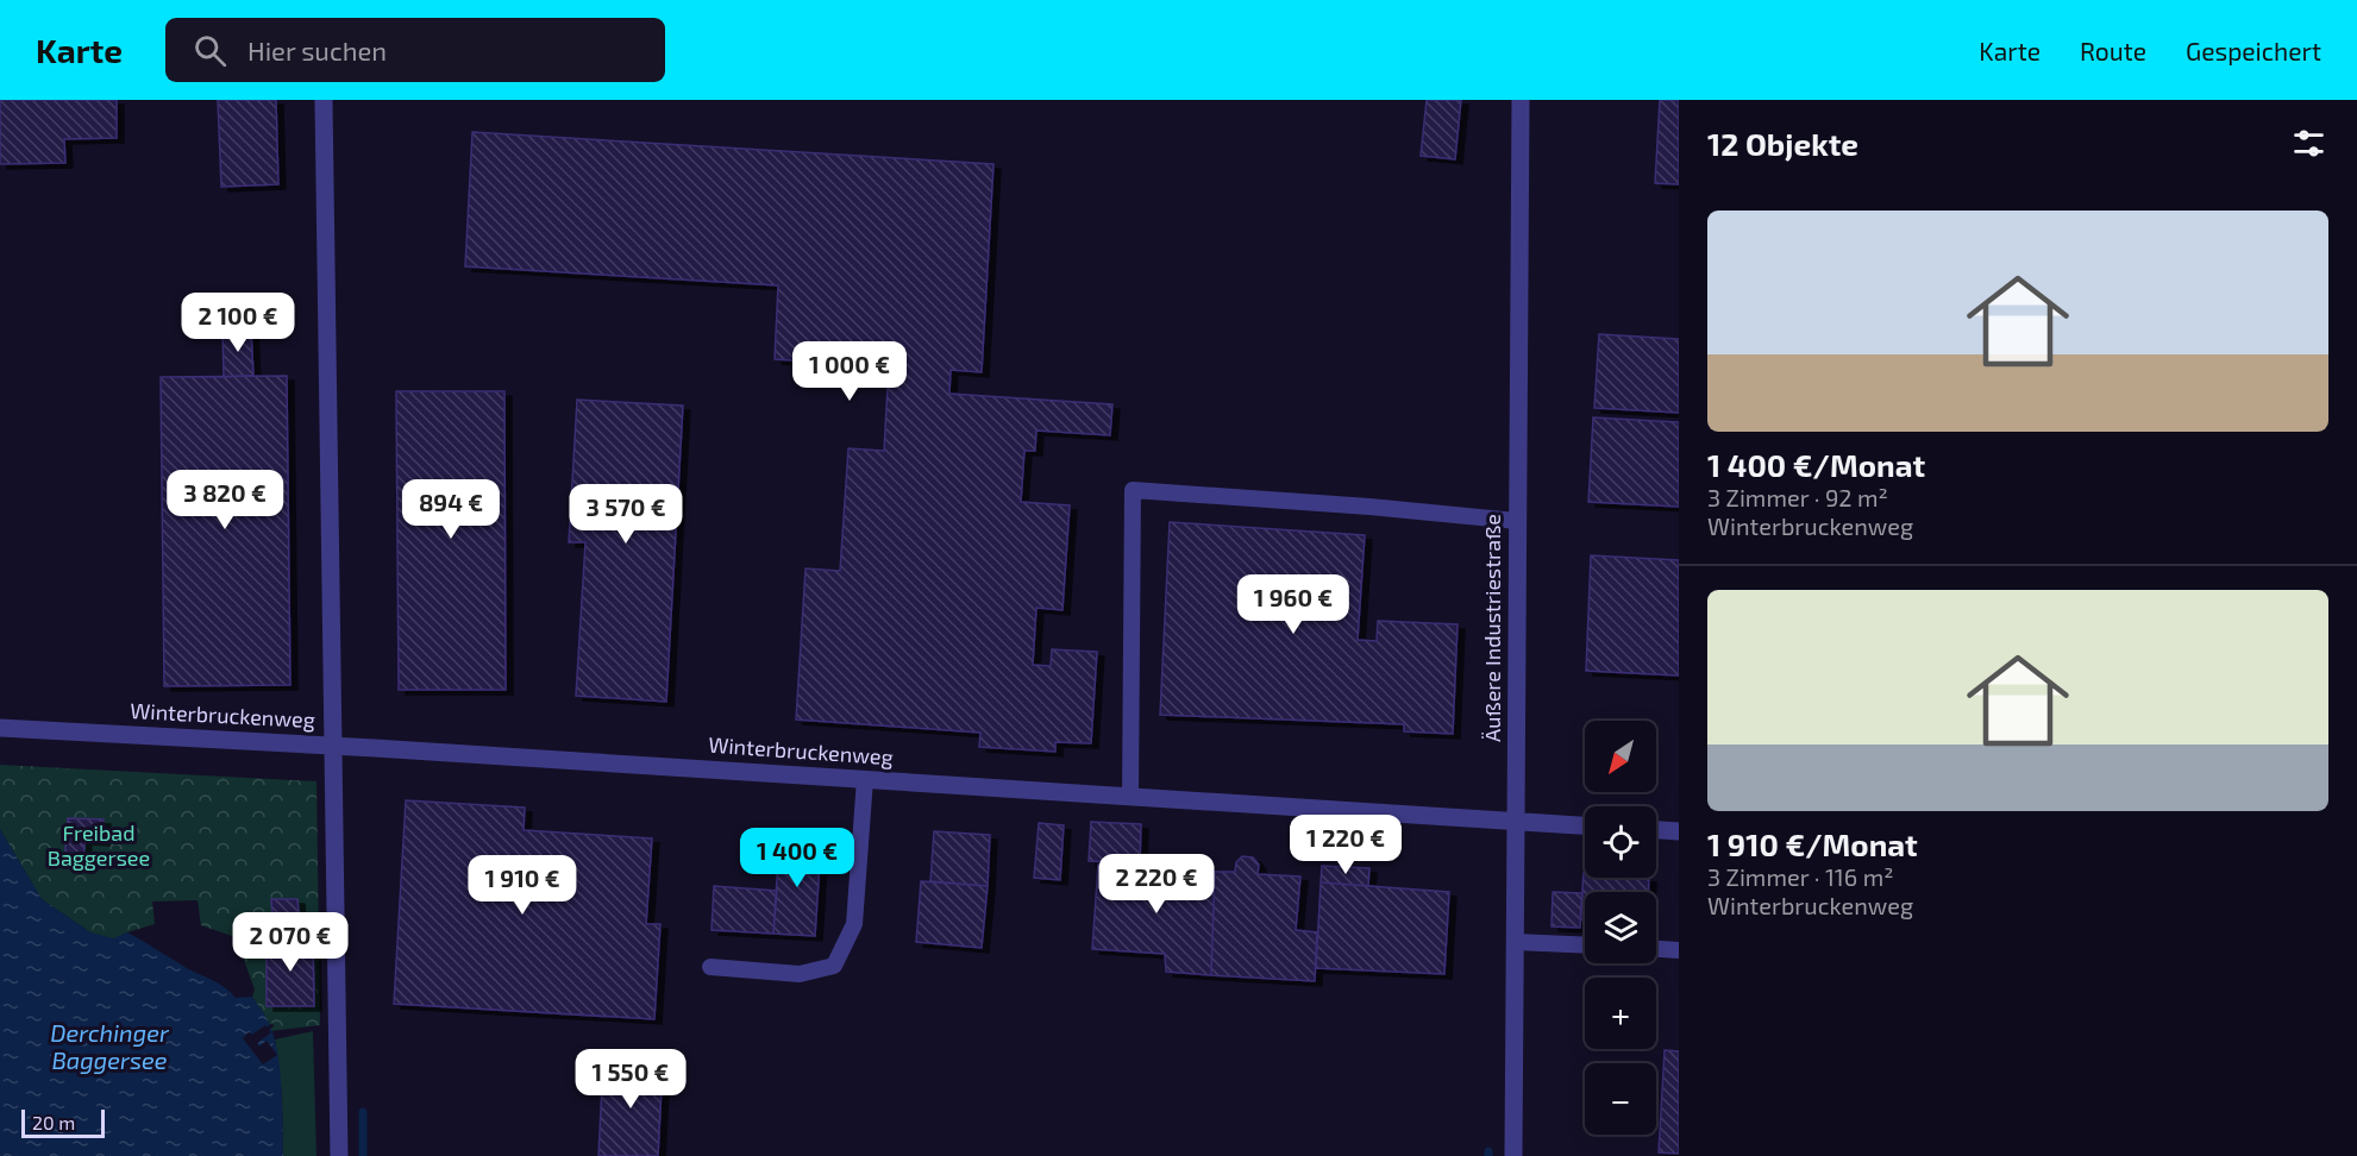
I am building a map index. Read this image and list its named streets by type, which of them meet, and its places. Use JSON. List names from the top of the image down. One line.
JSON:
{"streets":{"street":["Äußere Industriestraße","Winterbruckenweg"]},"crossings":[["Äußere Industriestraße","Winterbruckenweg"]],"water":["Derchinger Baggersee"],"parks":["Freibad Baggersee"],"scale_bar":"20 m","north":"bottom left","page":{"header":"Karte","search":"Hier suchen","nav":["Karte","Route","Gespeichert"],"heading":"12 Objekte","list":[{"name":"1 400 €/Monat","note":"3 Zimmer · 92 m² · Winterbruckenweg"},{"name":"1 910 €/Monat","note":"3 Zimmer · 116 m² · Winterbruckenweg"}],"price":["2 100 €","1 000 €","3 820 €","894 €","3 570 €","1 960 €","1 220 €","1 400 €","2 220 €","1 910 €","2 070 €","1 550 €"],"map_buttons":["+","−"],"scale":"20 m"}}
